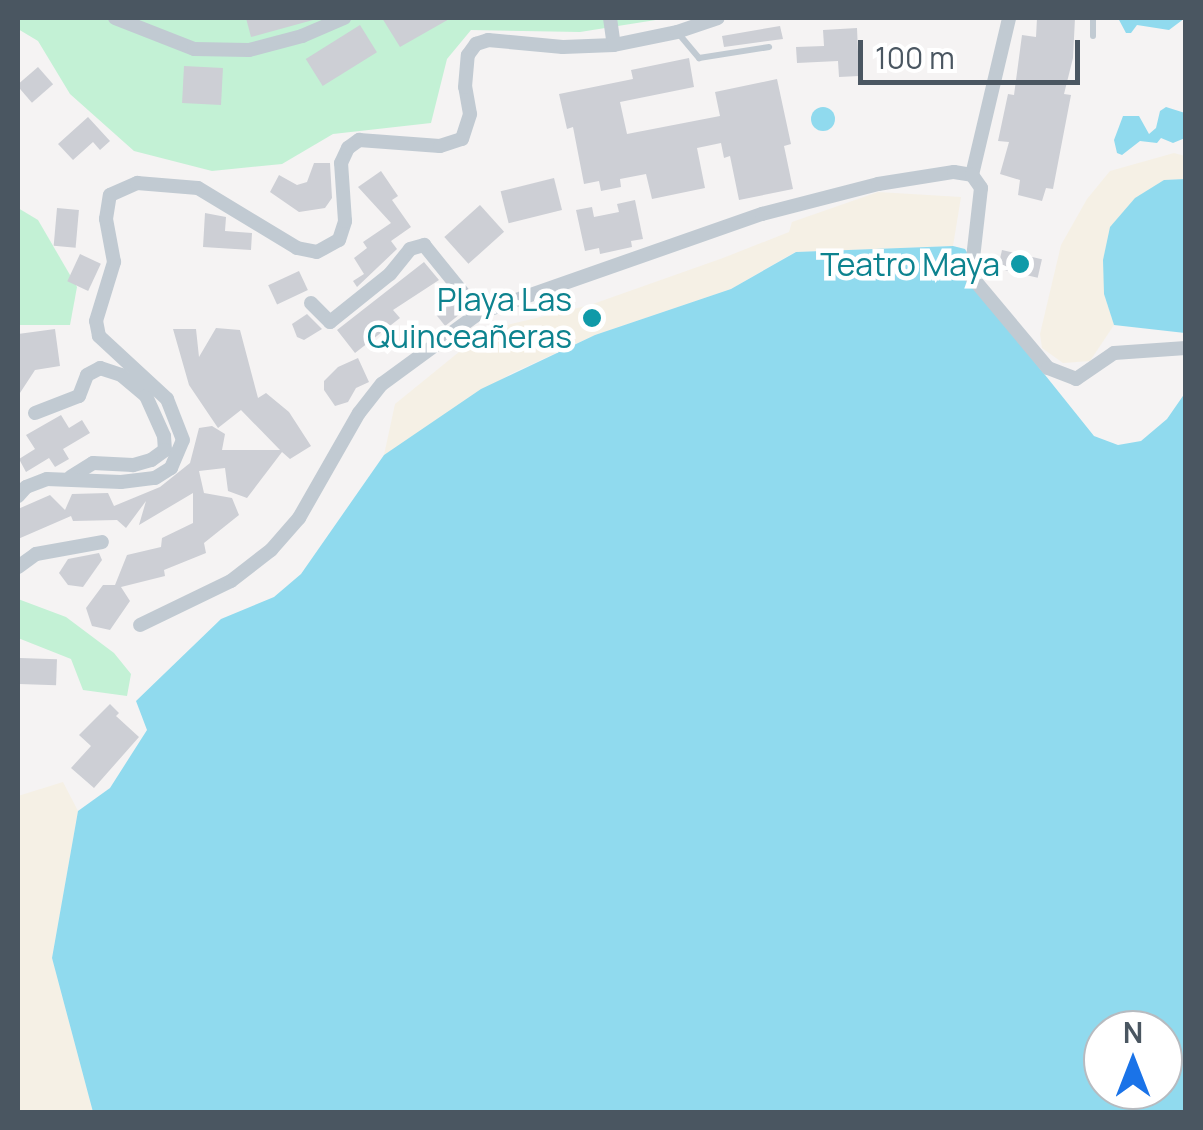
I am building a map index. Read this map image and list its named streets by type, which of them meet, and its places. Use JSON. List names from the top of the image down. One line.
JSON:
{"places":["Teatro Maya","Playa Las Quinceañeras"],"scale_bar":"100 m","north":"top"}
